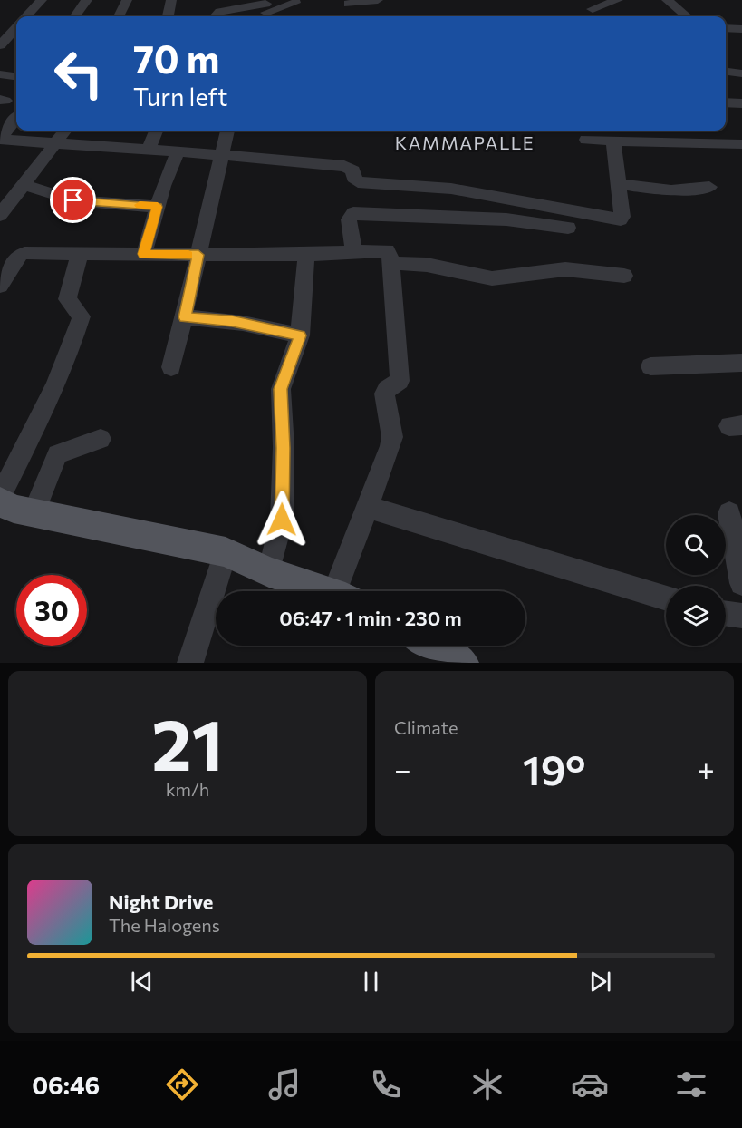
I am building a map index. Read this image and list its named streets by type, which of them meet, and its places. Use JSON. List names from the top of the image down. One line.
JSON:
{"districts":["KAMMAPALLE"],"page":{"turn":["70 m","Turn left"],"limit":"30","trip":"06:47 · 1 min · 230 m","tile":[["21","km/h"],"Climate"],"heat":["−","19°","+"],"song":["Night Drive","The Halogens"],"tabs":"06:46"}}
